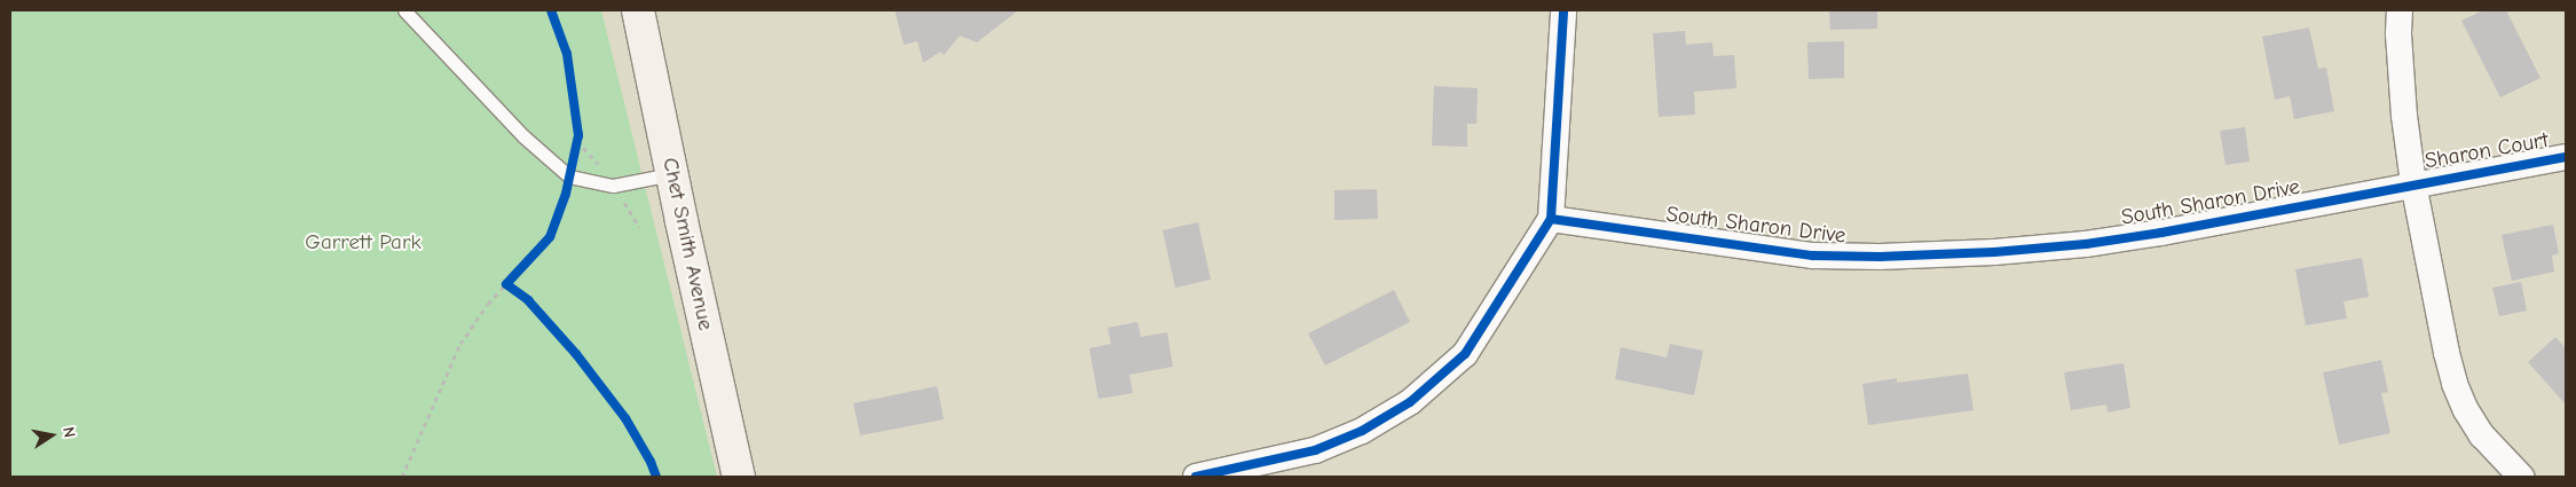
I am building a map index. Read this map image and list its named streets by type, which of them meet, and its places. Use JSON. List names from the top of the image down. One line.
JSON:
{"streets":{"street":["Sharon Court","South Sharon Drive","Chet Smith Avenue"]},"crossings":[["Sharon Court","South Sharon Drive"]],"parks":["Garrett Park"],"north":"right"}
